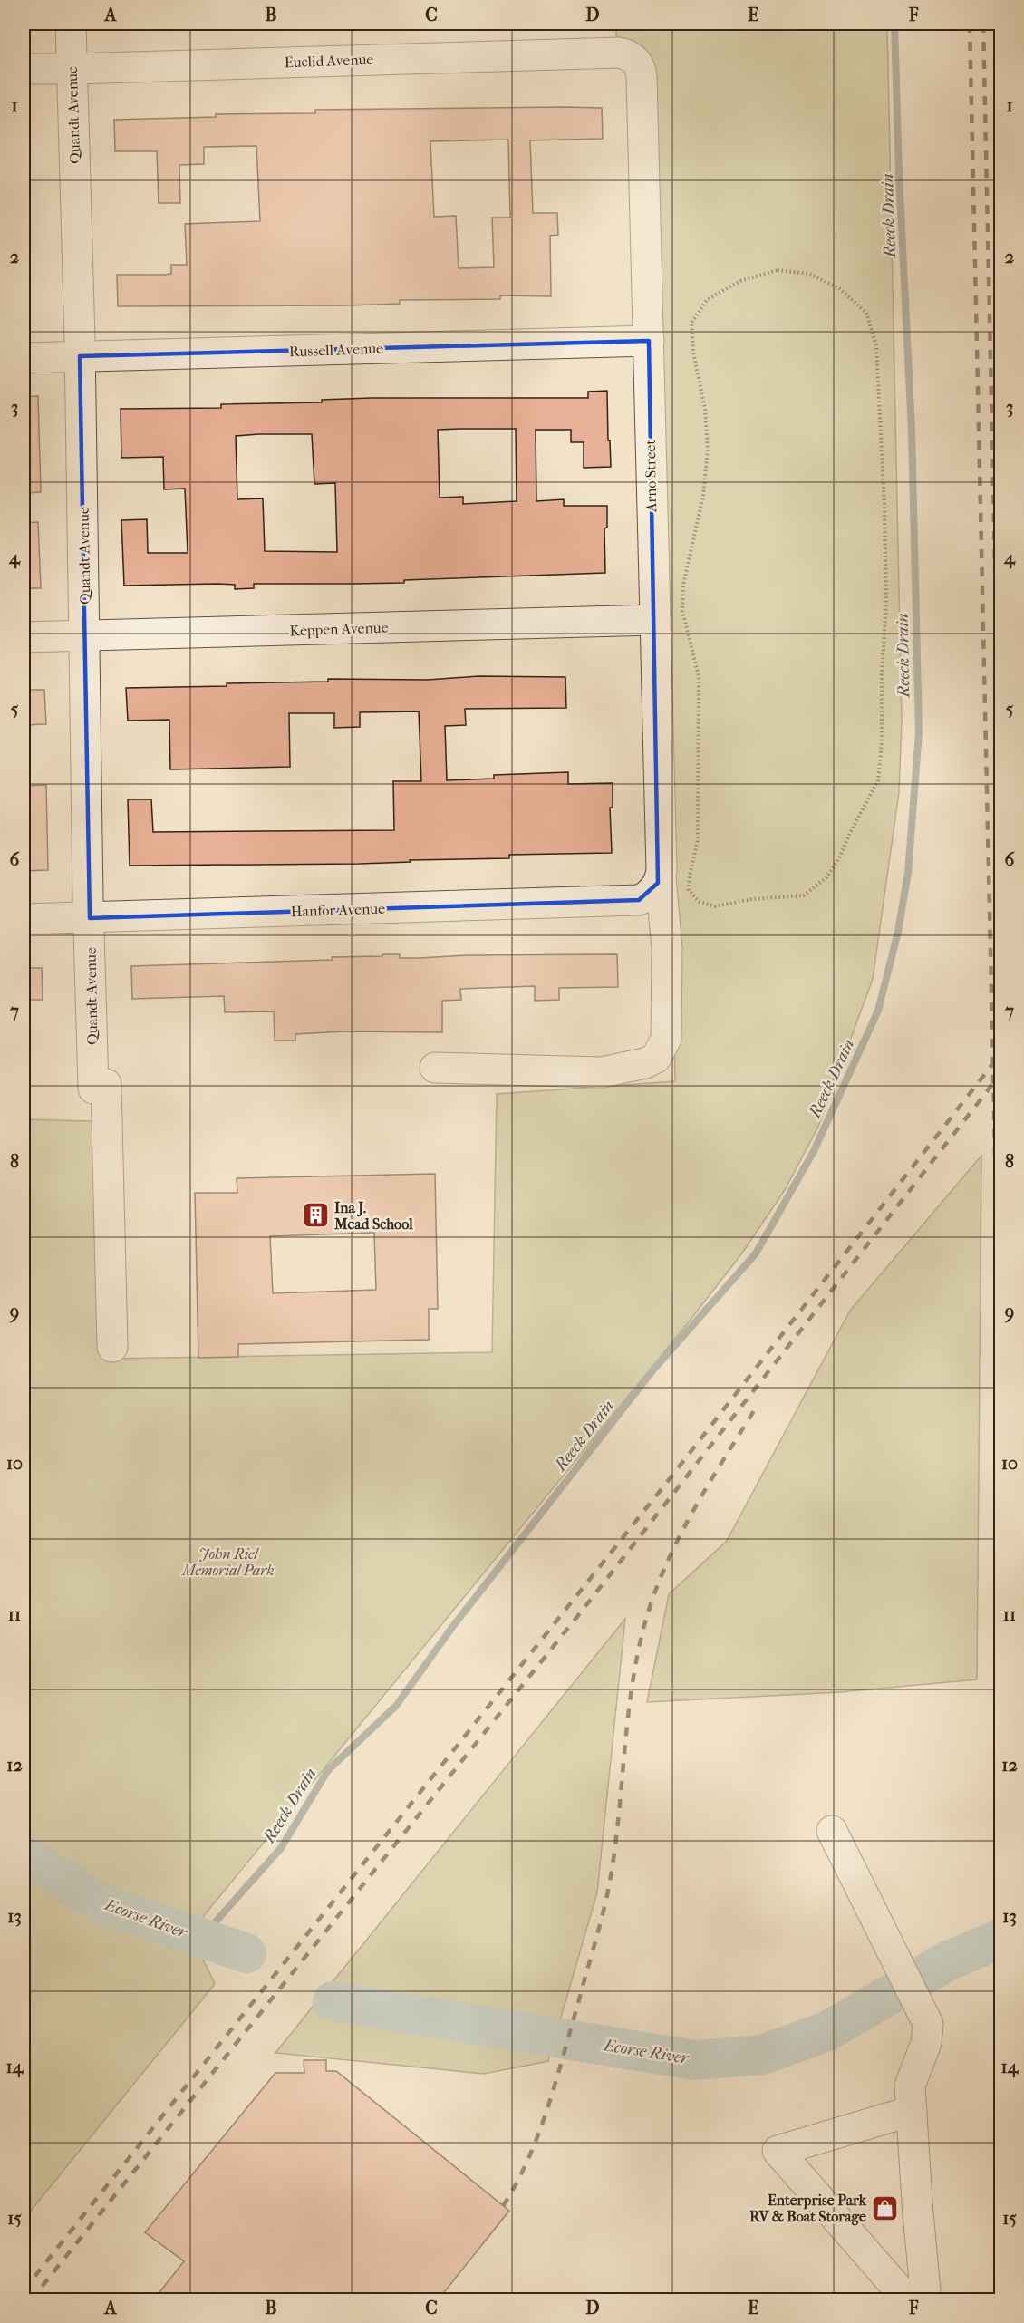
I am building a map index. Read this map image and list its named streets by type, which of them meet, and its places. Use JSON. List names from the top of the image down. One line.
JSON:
{"streets":{"street":["Euclid Avenue","Quandt Avenue","Russell Avenue","Arno Street","Keppen Avenue","Hanfor Avenue"]},"crossings":[["Euclid Avenue","Quandt Avenue"],["Euclid Avenue","Arno Street"],["Quandt Avenue","Russell Avenue"],["Quandt Avenue","Keppen Avenue"],["Quandt Avenue","Hanfor Avenue"],["Russell Avenue","Arno Street"],["Arno Street","Keppen Avenue"],["Arno Street","Hanfor Avenue"]],"water":["Reeck Drain","Ecorse River"],"parks":["John Riel Memorial Park"],"places":{"building":["Ina J. Mead School"],"shop":["Enterprise Park RV & Boat Storage"]},"grid":{"columns":["A","B","C","D","E","F"],"rows":["1","2","3","4","5","6","7","8","9","10","11","12","13","14","15"]}}
